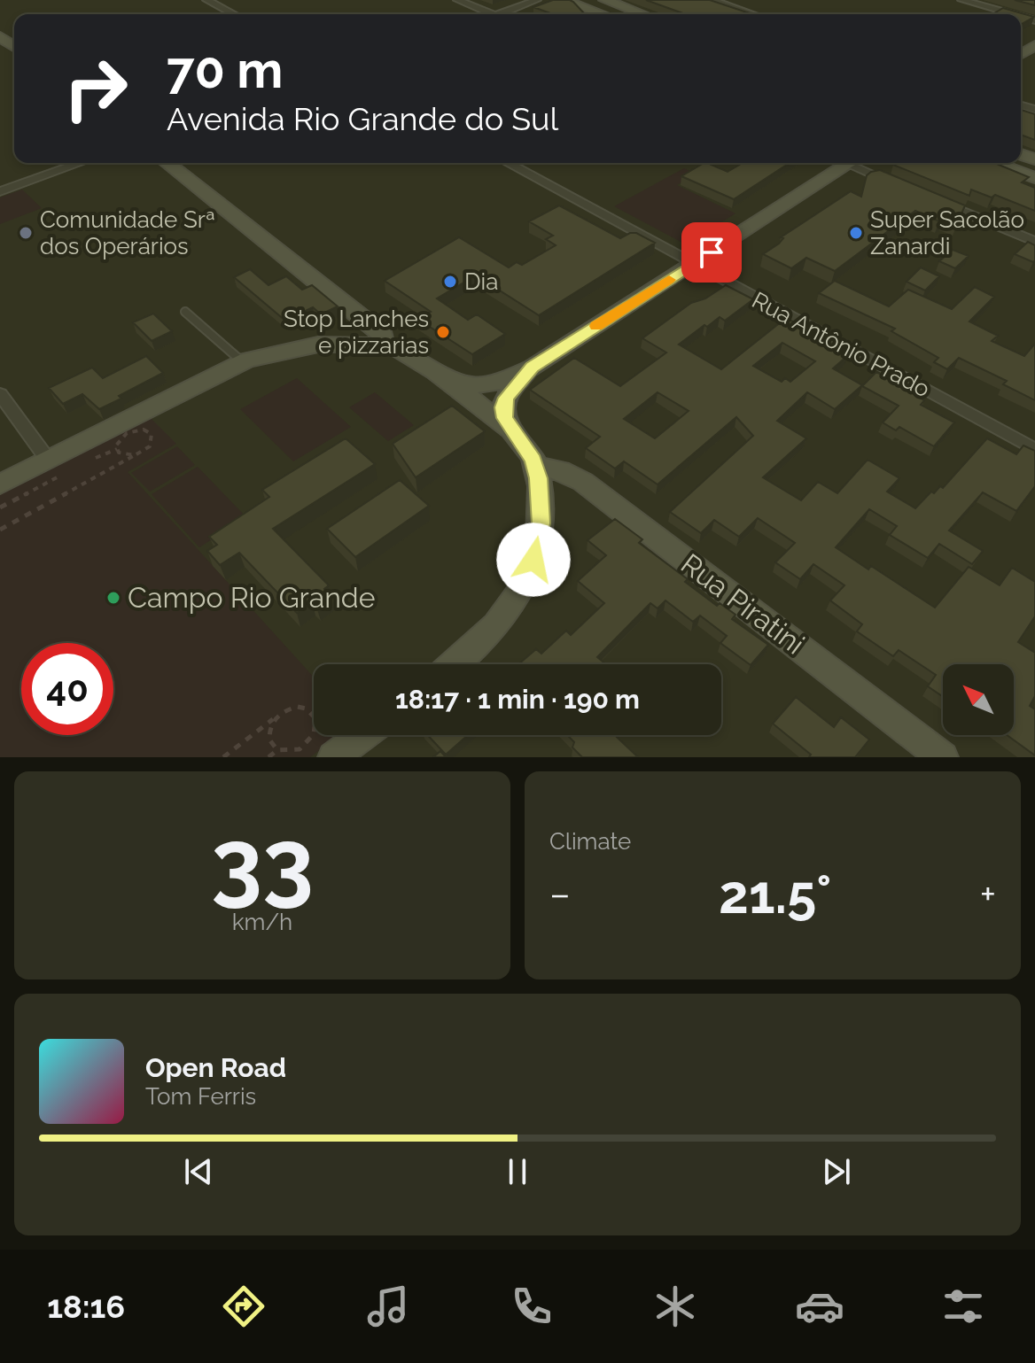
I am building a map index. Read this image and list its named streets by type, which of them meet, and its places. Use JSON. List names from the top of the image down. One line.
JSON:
{"streets":{"street":["Rua Antônio Prado","Rua Piratini"]},"places":["Comunidade Srª dos Operários","Super Sacolão Zanardi","Dia","Stop Lanches e pizzarias","Campo Rio Grande"],"north":"top left","page":{"turn":["70 m","Avenida Rio Grande do Sul"],"limit":"40","trip":"18:17 · 1 min · 190 m","tile":[["33","km/h"],"Climate"],"heat":["−","21.5°","+"],"song":["Open Road","Tom Ferris"],"tabs":"18:16"}}
